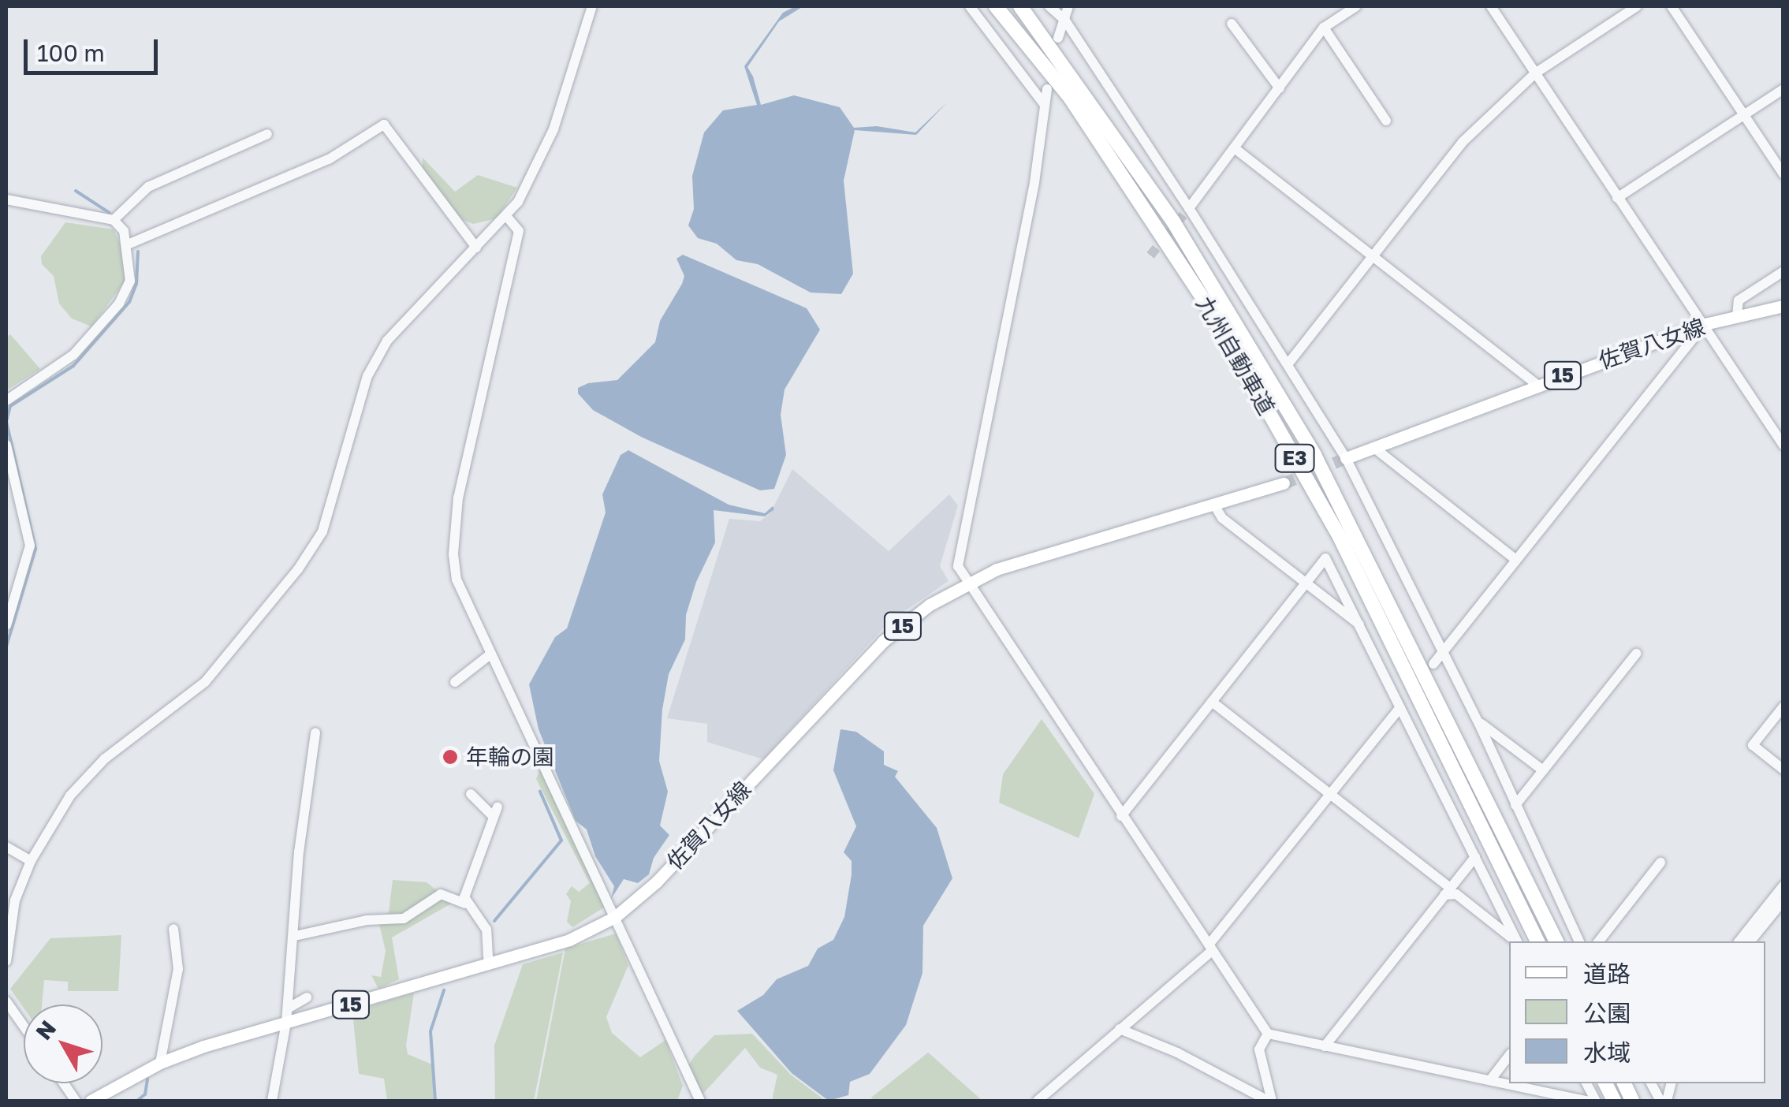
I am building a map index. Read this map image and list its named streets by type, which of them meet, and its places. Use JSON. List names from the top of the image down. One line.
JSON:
{"streets":{"highway":["九州自動車道","E3"],"main road":["佐賀八女線","15"]},"places":["年輪の園"],"legend":["道路","公園","水域"],"scale_bar":"100 m","north":"top left"}
